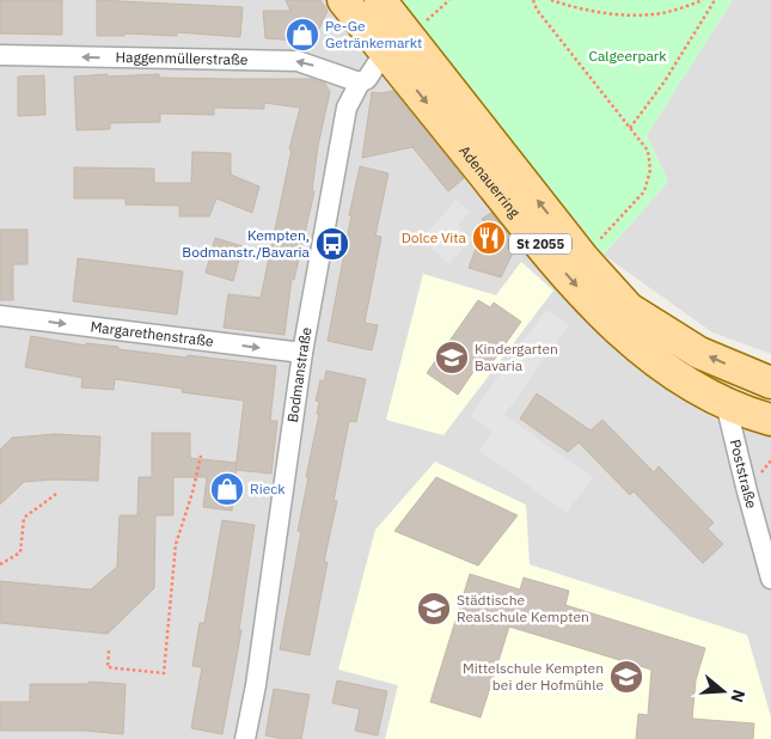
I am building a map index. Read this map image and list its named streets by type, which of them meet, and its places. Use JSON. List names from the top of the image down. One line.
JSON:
{"streets":{"main road":["Adenauerring","St 2055"],"street":["Haggenmüllerstraße","Margarethenstraße","Bodmanstraße","Poststraße"]},"crossings":[["Haggenmüllerstraße","Bodmanstraße"],["Adenauerring","Bodmanstraße"],["Adenauerring","Poststraße"],["Margarethenstraße","Bodmanstraße"]],"one_way":["Haggenmüllerstraße","Margarethenstraße"],"parks":["Calgeerpark"],"places":{"shop":["Pe-Ge Getränkemarkt","Rieck"],"restaurant":["Dolce Vita"],"bus stop":["Kempten, Bodmanstr./Bavaria"],"school or university":["Kindergarten Bavaria","Städtische Realschule Kempten","Mittelschule Kempten bei der Hofmühle"]},"north":"right"}
